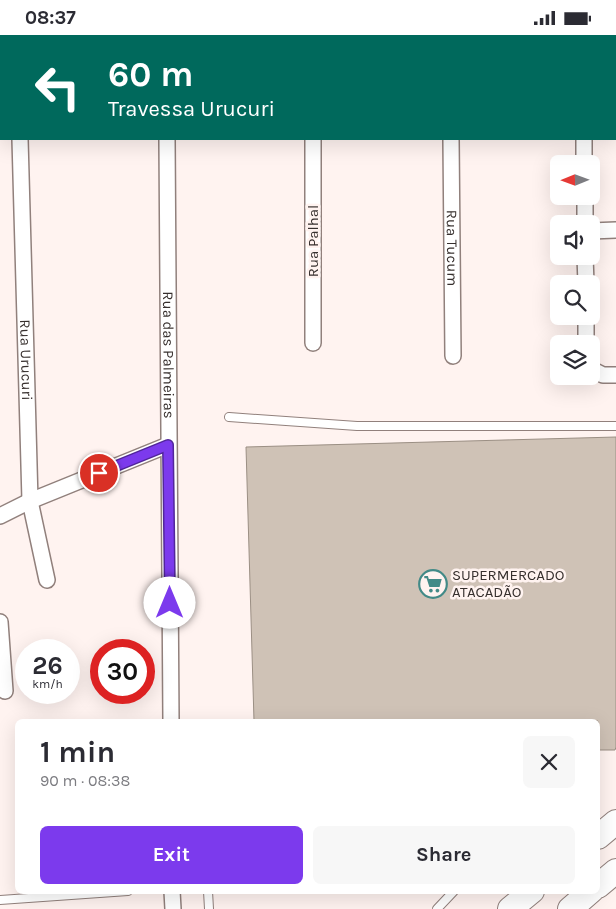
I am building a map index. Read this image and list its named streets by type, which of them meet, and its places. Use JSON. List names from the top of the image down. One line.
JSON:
{"streets":{"street":["Rua Palhal","Rua Tucum","Rua das Palmeiras","Rua Urucuri"]},"places":{"supermarket":["SUPERMERCADO ATACADÃO"]},"north":"left","page":{"status":"08:37","turn":["60 m","Travessa Urucuri"],"speed":"26 km/h","limit":"30","heading":["1 min","90 m · 08:38"],"buttons":["Exit","Share"]}}
